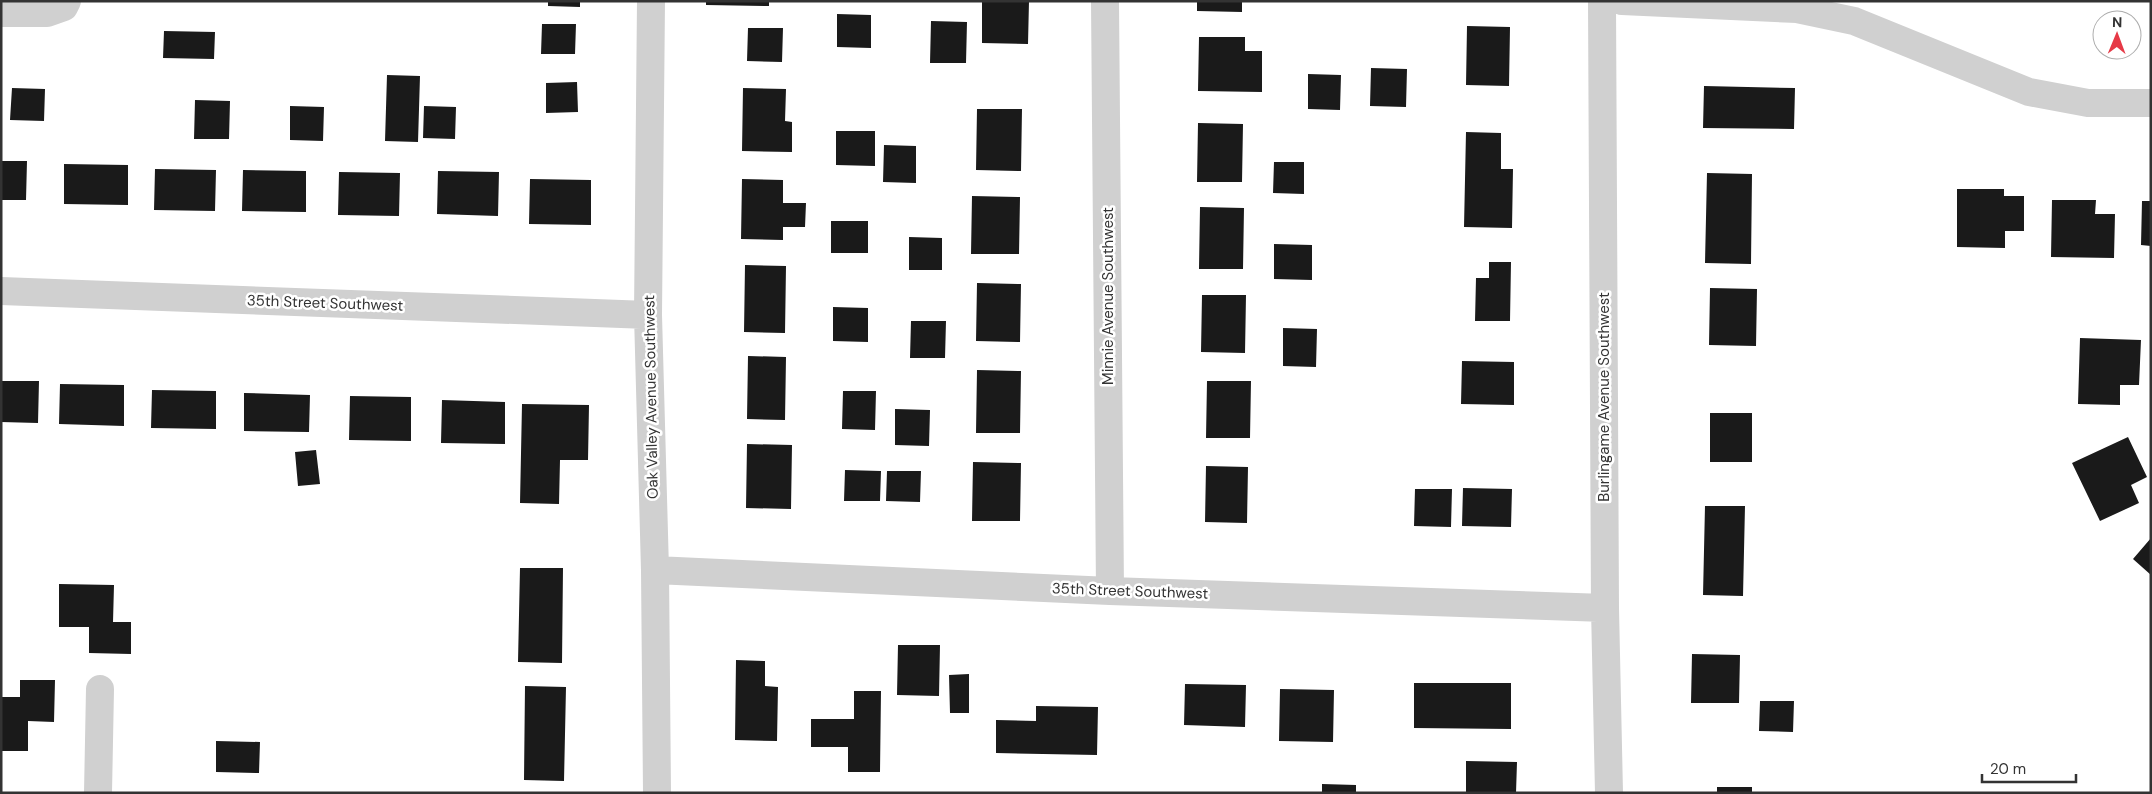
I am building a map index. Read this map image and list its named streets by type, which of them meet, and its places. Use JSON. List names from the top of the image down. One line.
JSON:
{"streets":{"street":["Minnie Avenue Southwest","35th Street Southwest","Oak Valley Avenue Southwest","Burlingame Avenue Southwest"]},"crossings":[["Minnie Avenue Southwest","35th Street Southwest"],["35th Street Southwest","Oak Valley Avenue Southwest"],["35th Street Southwest","Burlingame Avenue Southwest"]],"scale_bar":"20 m","north":"top"}
